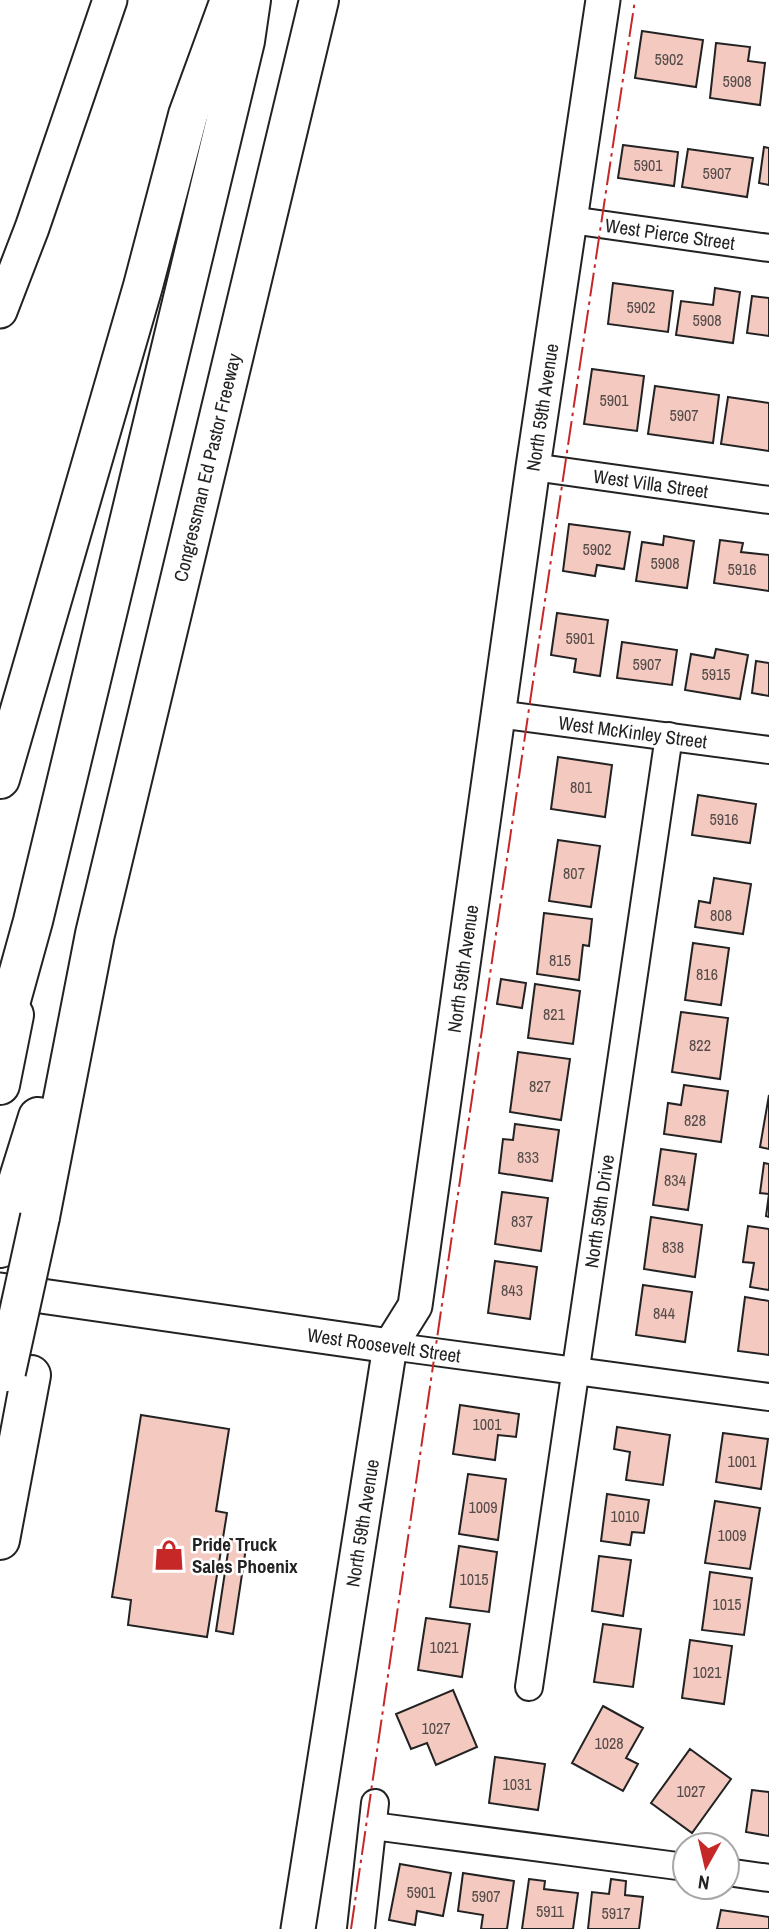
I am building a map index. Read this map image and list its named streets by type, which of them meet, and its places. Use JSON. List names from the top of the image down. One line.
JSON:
{"streets":{"highway":["Congressman Ed Pastor Freeway"],"main road":["North 59th Avenue","West Roosevelt Street"],"street":["West Pierce Street","West Villa Street","West McKinley Street","North 59th Drive"]},"crossings":[["West Pierce Street","North 59th Avenue"],["North 59th Avenue","West Villa Street"],["North 59th Avenue","West McKinley Street"],["North 59th Avenue","West Roosevelt Street"],["West McKinley Street","North 59th Drive"],["North 59th Drive","West Roosevelt Street"]],"places":{"shop":["Pride Truck Sales Phoenix"]},"house_numbers":["5902","5908","5901","5907","5902","5908","5901","5907","5902","5908","5916","5901","5907","5915","801","5916","807","808","815","816","821","822","827","828","833","834","837","838","843","844","1001","1001","1009","1010","1009","1015","1015","1021","1021","1027","1028","1031","1027","5901","5907","5911","5917"],"north":"bottom"}
